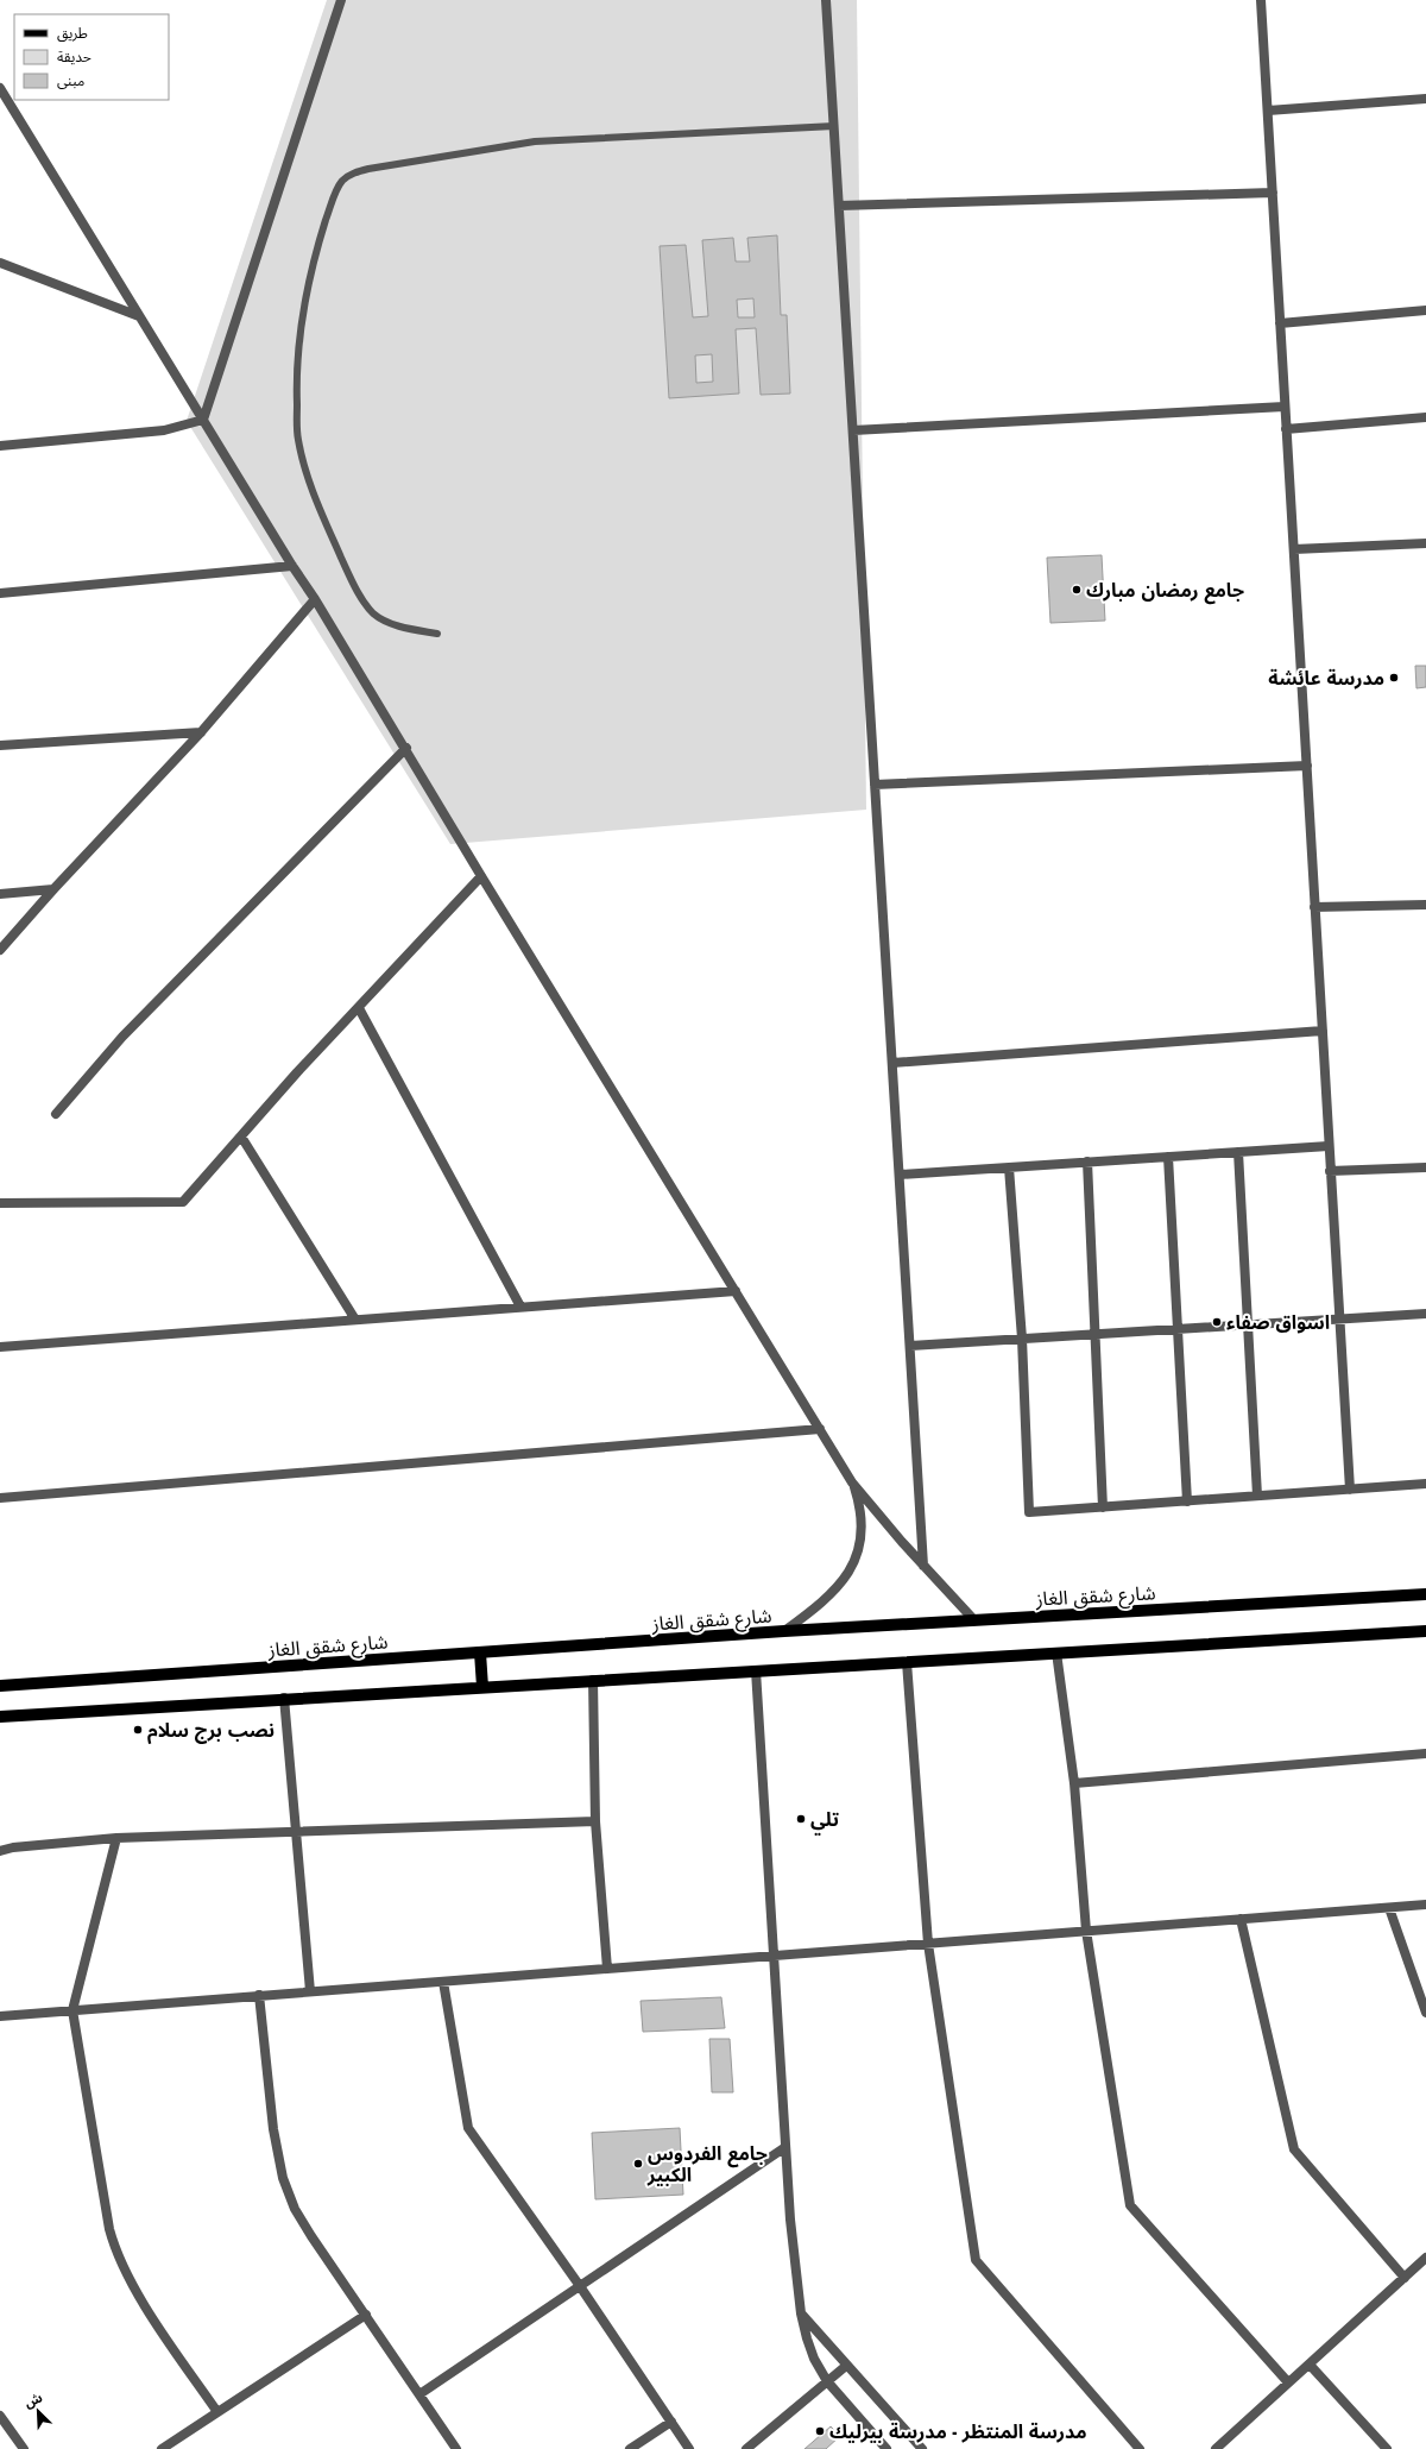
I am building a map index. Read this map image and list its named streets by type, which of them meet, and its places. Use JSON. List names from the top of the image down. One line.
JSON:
{"streets":{"main road":["شارع شقق الغاز"]},"places":["جامع رمضان مبارك","مدرسة عائشة","اسواق صفاء","نصب برج سلام","تلي","جامع الفردوس الكبير","مدرسة المنتظر - مدرسة بيرليك"],"legend":["طريق","حديقة","مبنى"],"north":"top left"}
